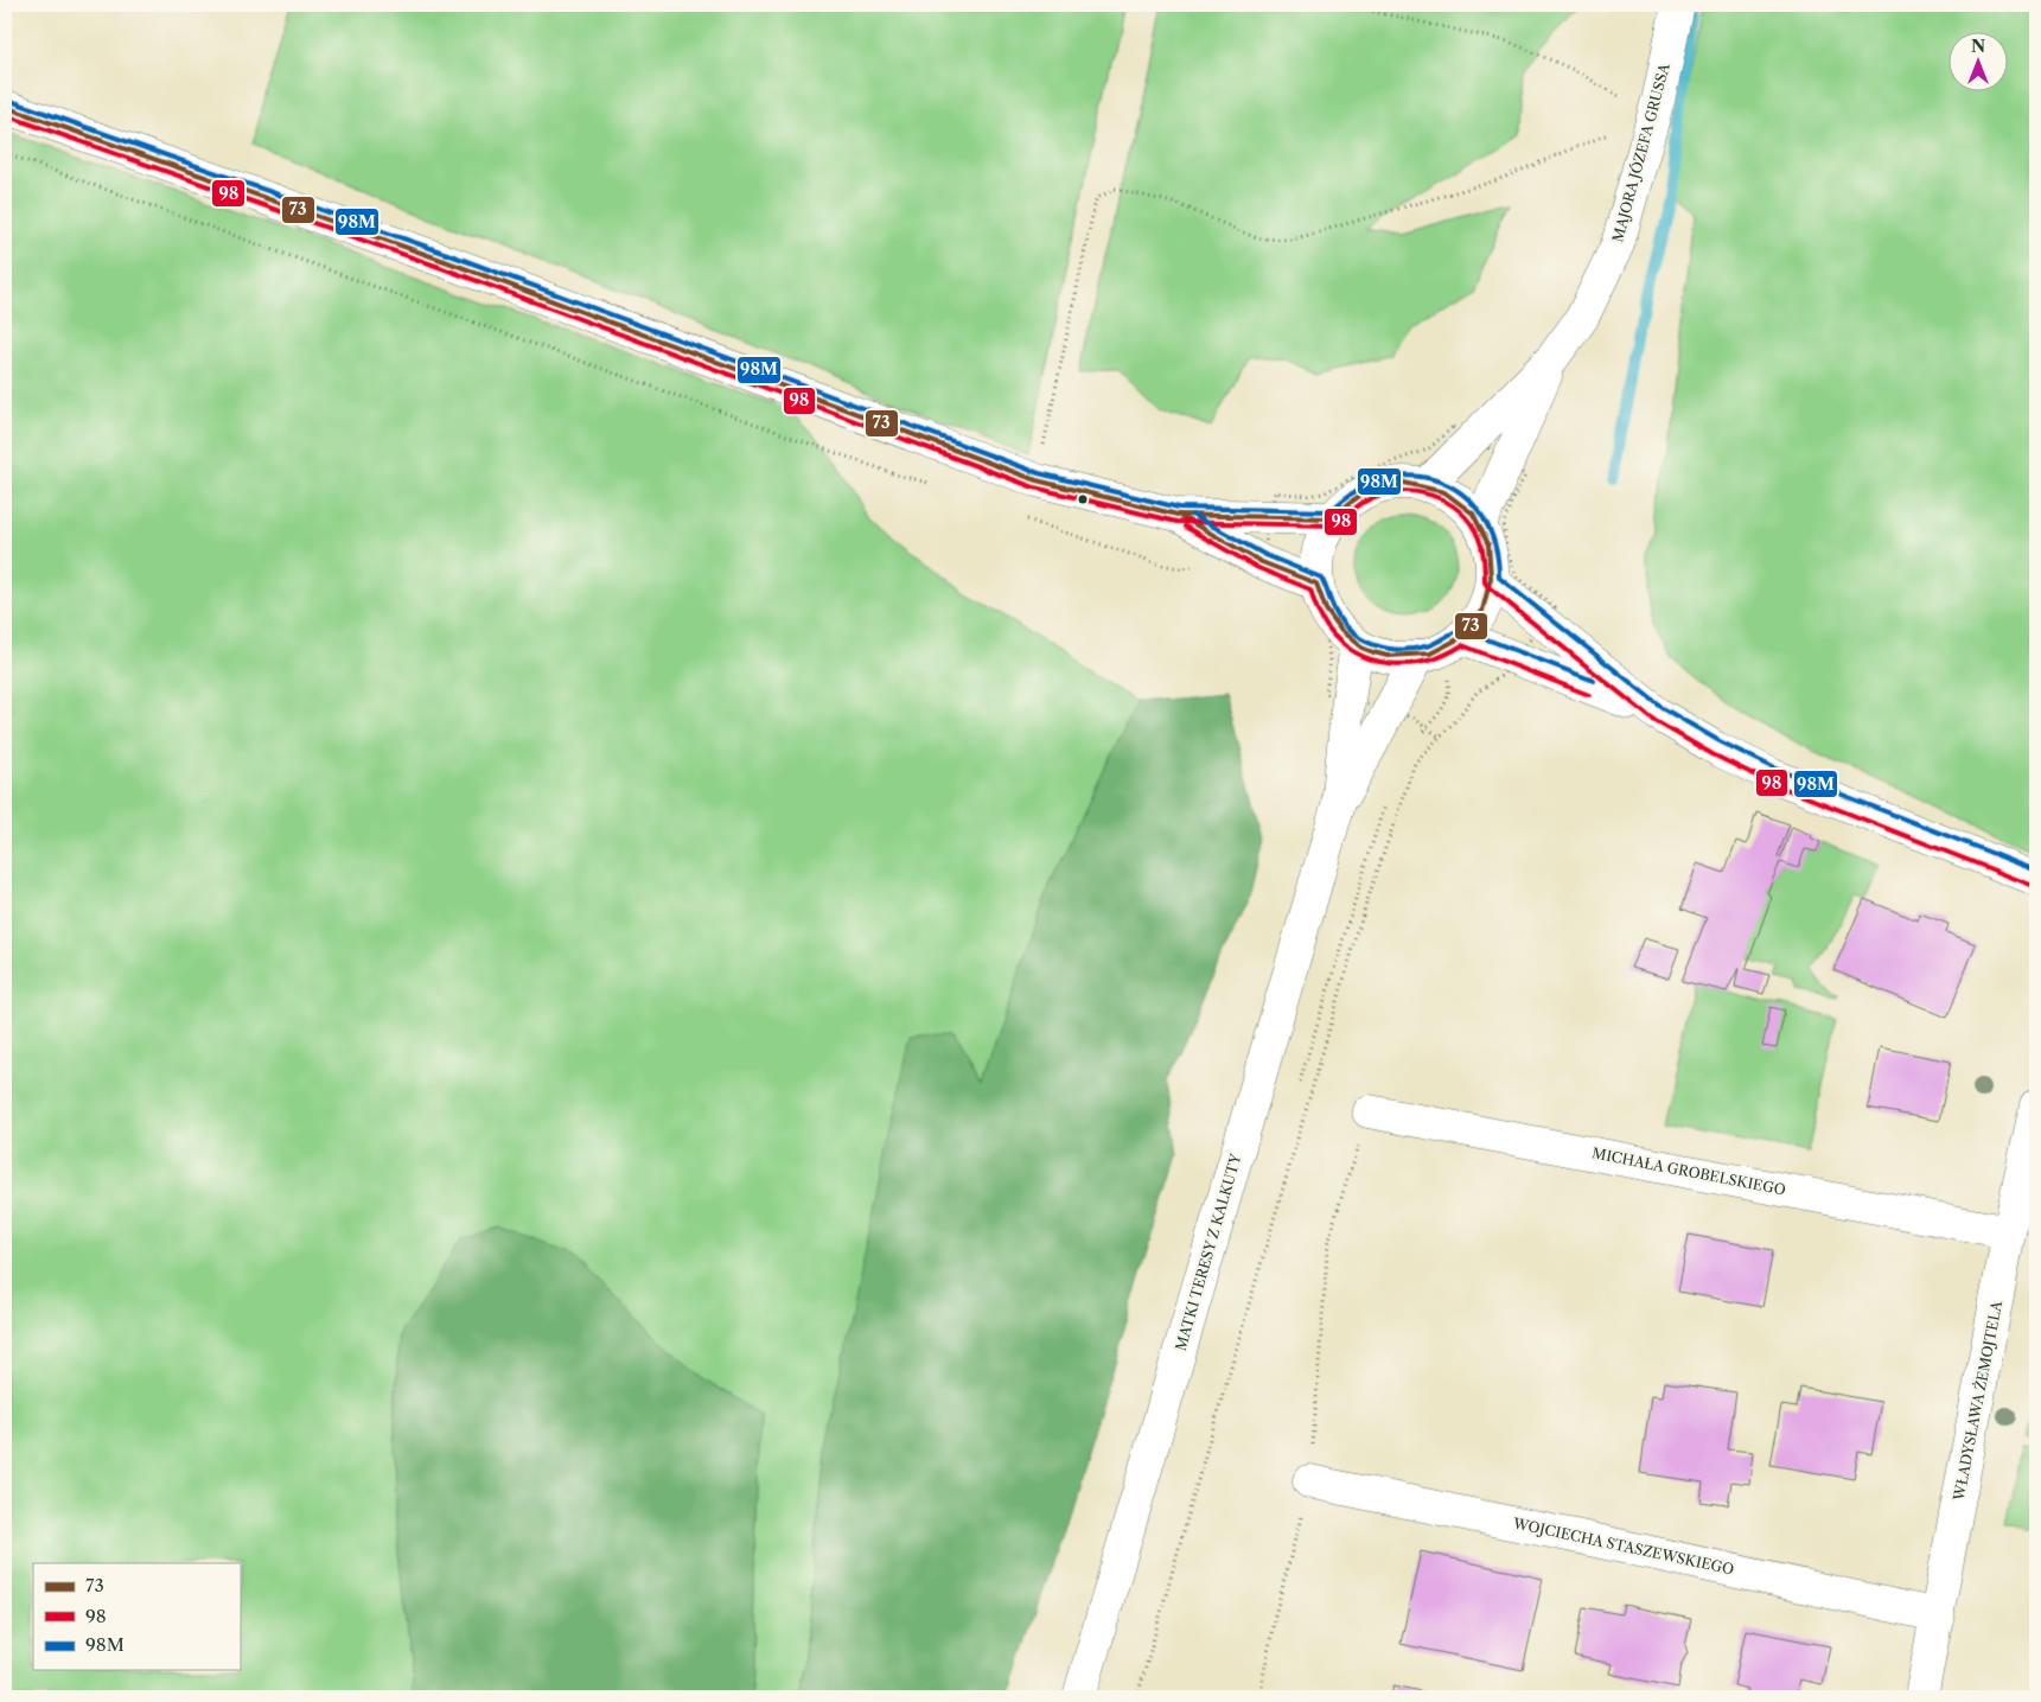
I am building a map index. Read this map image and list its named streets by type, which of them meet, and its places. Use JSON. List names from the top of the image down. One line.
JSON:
{"streets":{"street":["MAJORA JÓZEFA GRUSSA","MICHAŁA GROBELSKIEGO","MATKI TERESY Z KALKUTY","WŁADYSŁAWA ŻEMOJTELA","WOJCIECHA STASZEWSKIEGO"]},"crossings":[["MAJORA JÓZEFA GRUSSA","MATKI TERESY Z KALKUTY"],["MICHAŁA GROBELSKIEGO","WŁADYSŁAWA ŻEMOJTELA"],["WŁADYSŁAWA ŻEMOJTELA","WOJCIECHA STASZEWSKIEGO"]],"lines":["transit line 98M","transit line 73","transit line 98"],"legend":["73","98","98M"],"north":"top"}
